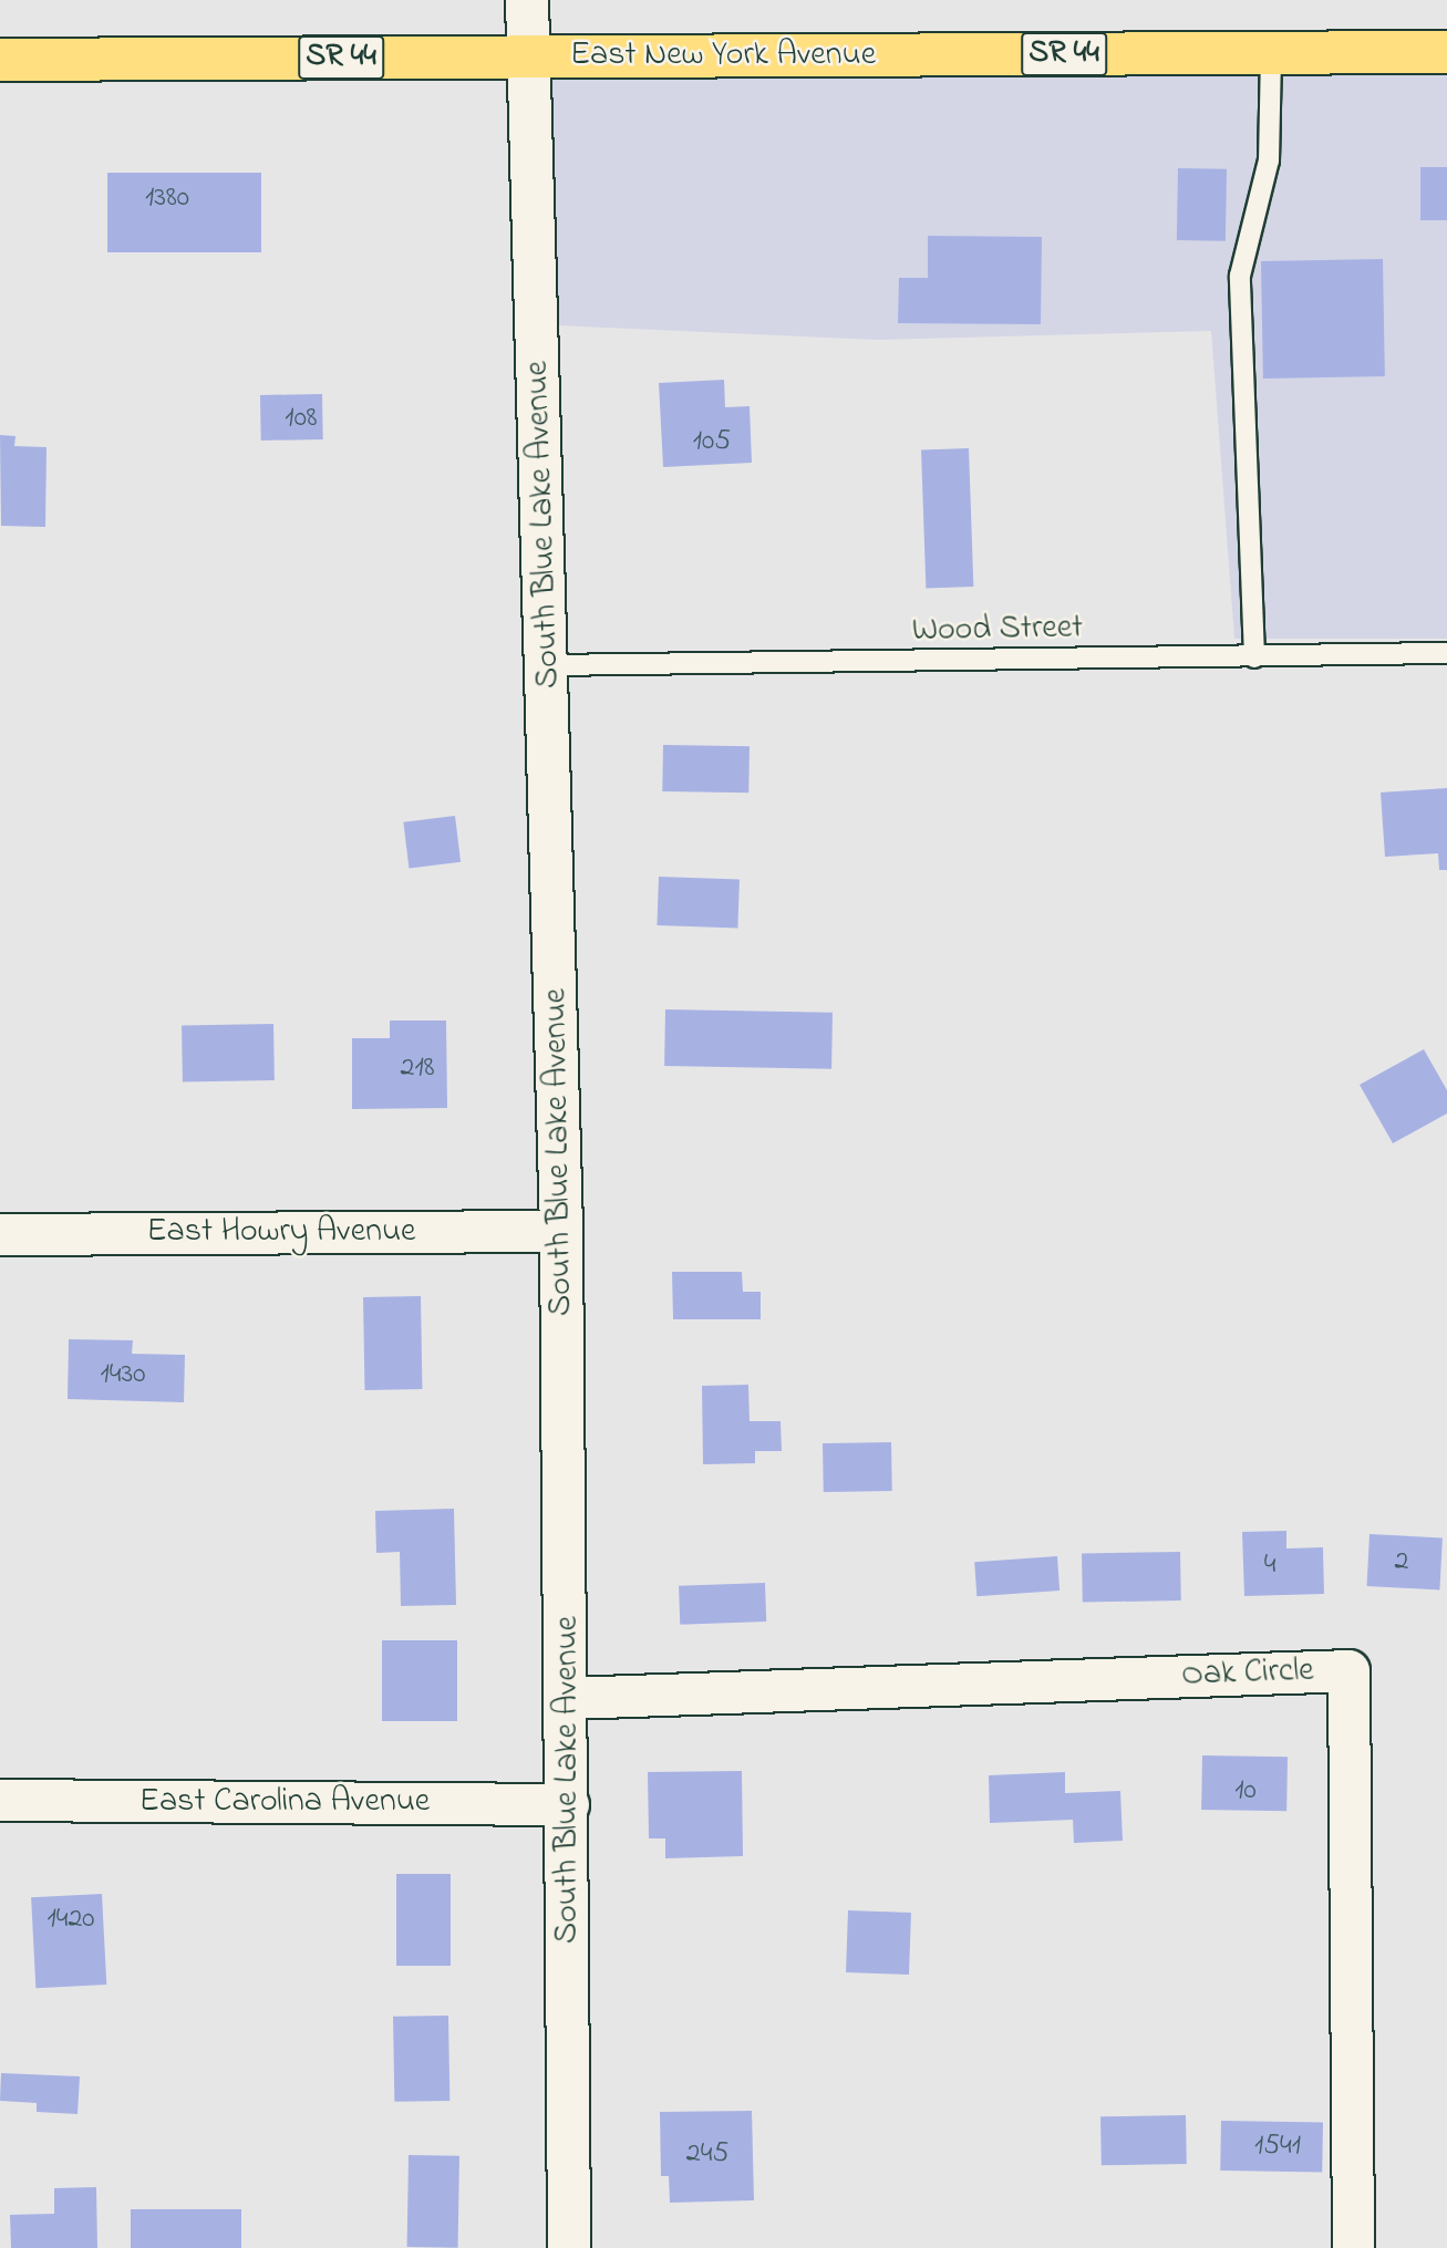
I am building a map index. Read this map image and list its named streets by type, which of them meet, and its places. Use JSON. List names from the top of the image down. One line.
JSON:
{"streets":{"main road":["SR 44","East New York Avenue","South Blue Lake Avenue"],"street":["East Howry Avenue","Oak Circle","East Carolina Avenue"],"lane":["Wood Street"]},"crossings":[["East New York Avenue","South Blue Lake Avenue"],["South Blue Lake Avenue","Wood Street"],["South Blue Lake Avenue","East Howry Avenue"],["South Blue Lake Avenue","Oak Circle"],["South Blue Lake Avenue","East Carolina Avenue"]],"house_numbers":["1380","108","105","218","1430","2","4","10","1420","1541","245"]}
